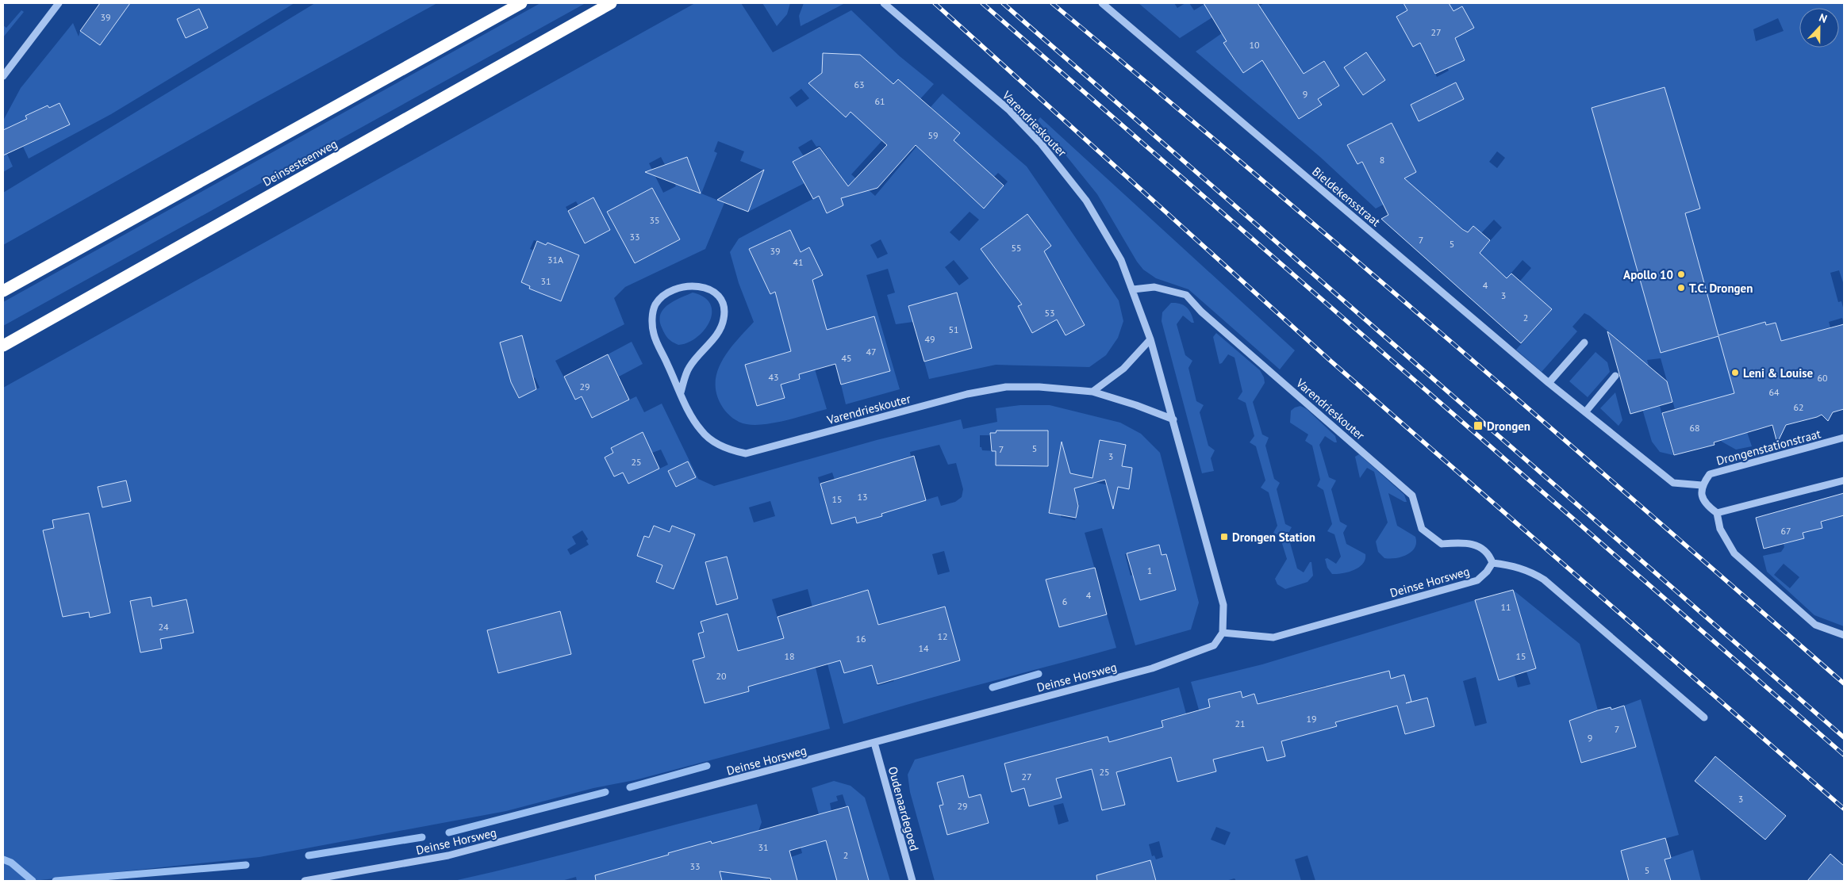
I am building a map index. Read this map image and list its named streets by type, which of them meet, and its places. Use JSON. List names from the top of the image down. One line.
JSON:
{"streets":{"highway":["Deinsesteenweg"],"street":["Varendrieskouter","Bieldekensstraat","Drongenstationstraat","Deinse Horsweg","Oudenaardegoed"]},"crossings":[["Varendrieskouter","Deinse Horsweg"],["Bieldekensstraat","Drongenstationstraat"],["Deinse Horsweg","Oudenaardegoed"]],"places":{"other":["Apollo 10","T.C. Drongen","Leni & Louise"],"transit":["Drongen","Drongen Station"]},"house_numbers":["39","27","10","63","9","61","59","8","35","33","7","5","55","39","31A","41","31","4","3","53","2","51","49","47","45","43","60","29","64","62","68","5","7","3","25","13","15","67","1","4","6","11","24","12","16","14","18","15","20","19","21","7","9","25","27","3","29","31","2","33","5"],"north":"top"}
